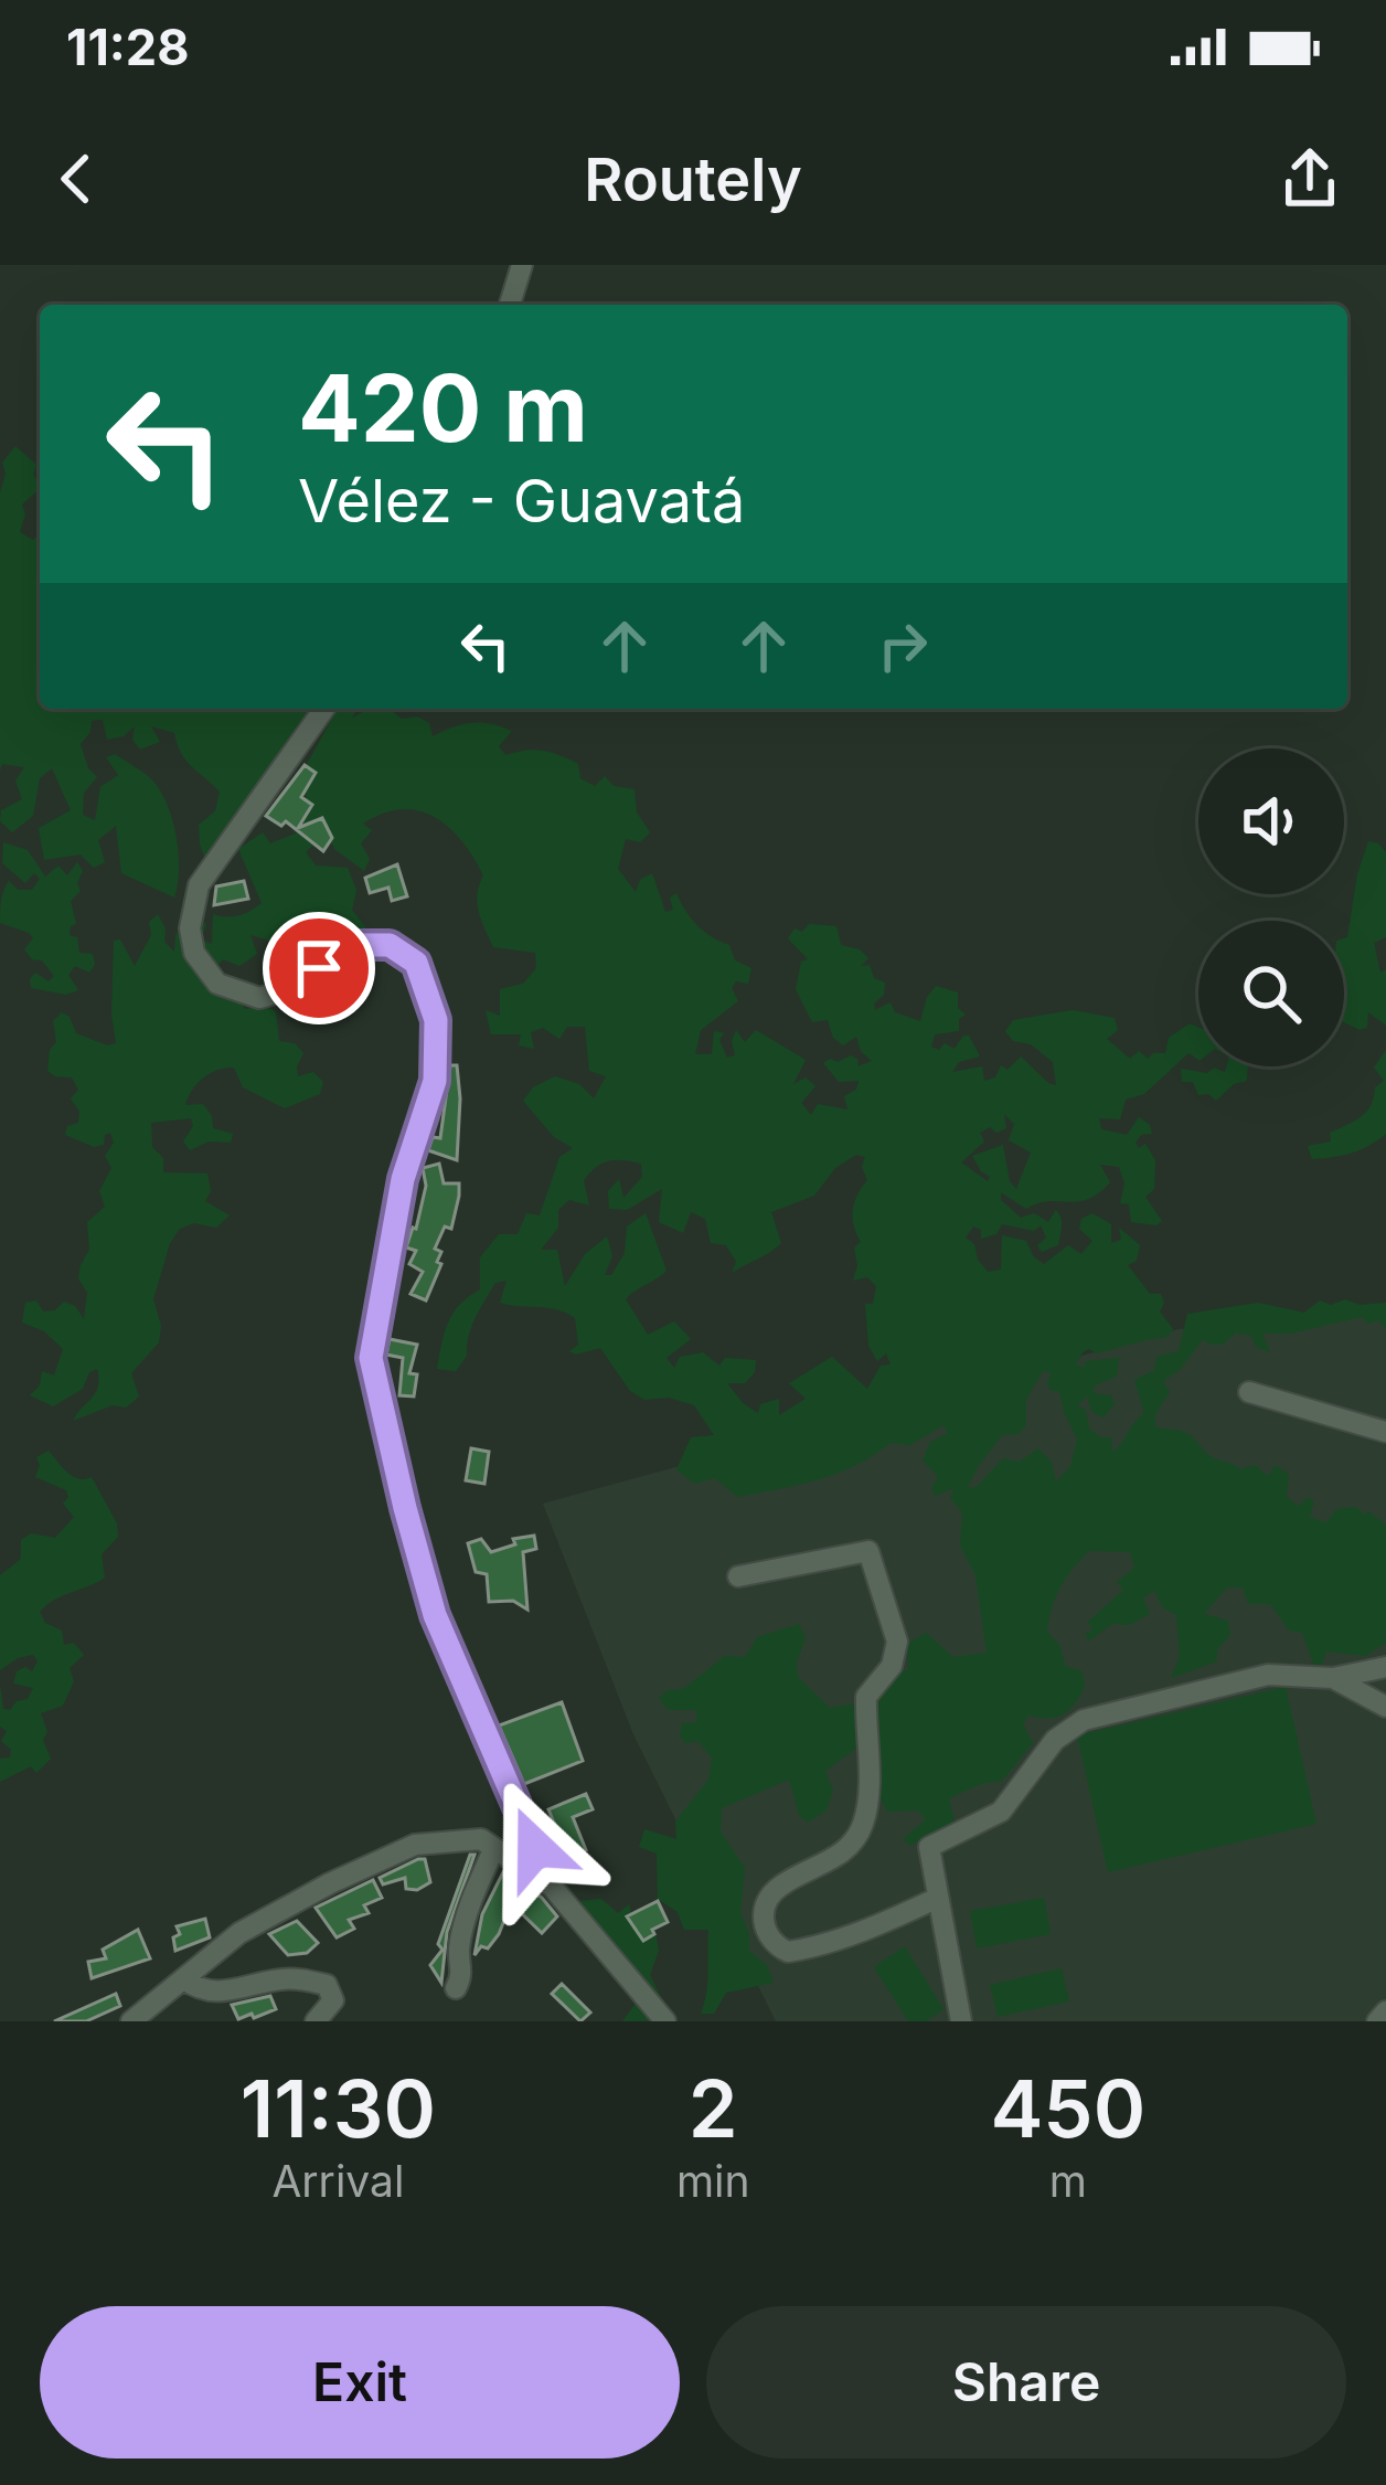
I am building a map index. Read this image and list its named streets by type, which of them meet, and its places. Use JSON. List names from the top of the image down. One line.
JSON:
{"page":{"status":"11:28","header":"Routely","turn":["420 m","Vélez - Guavatá"],"eta":["11:30","Arrival","2","min","450","m"],"buttons":["Exit","Share"]}}
